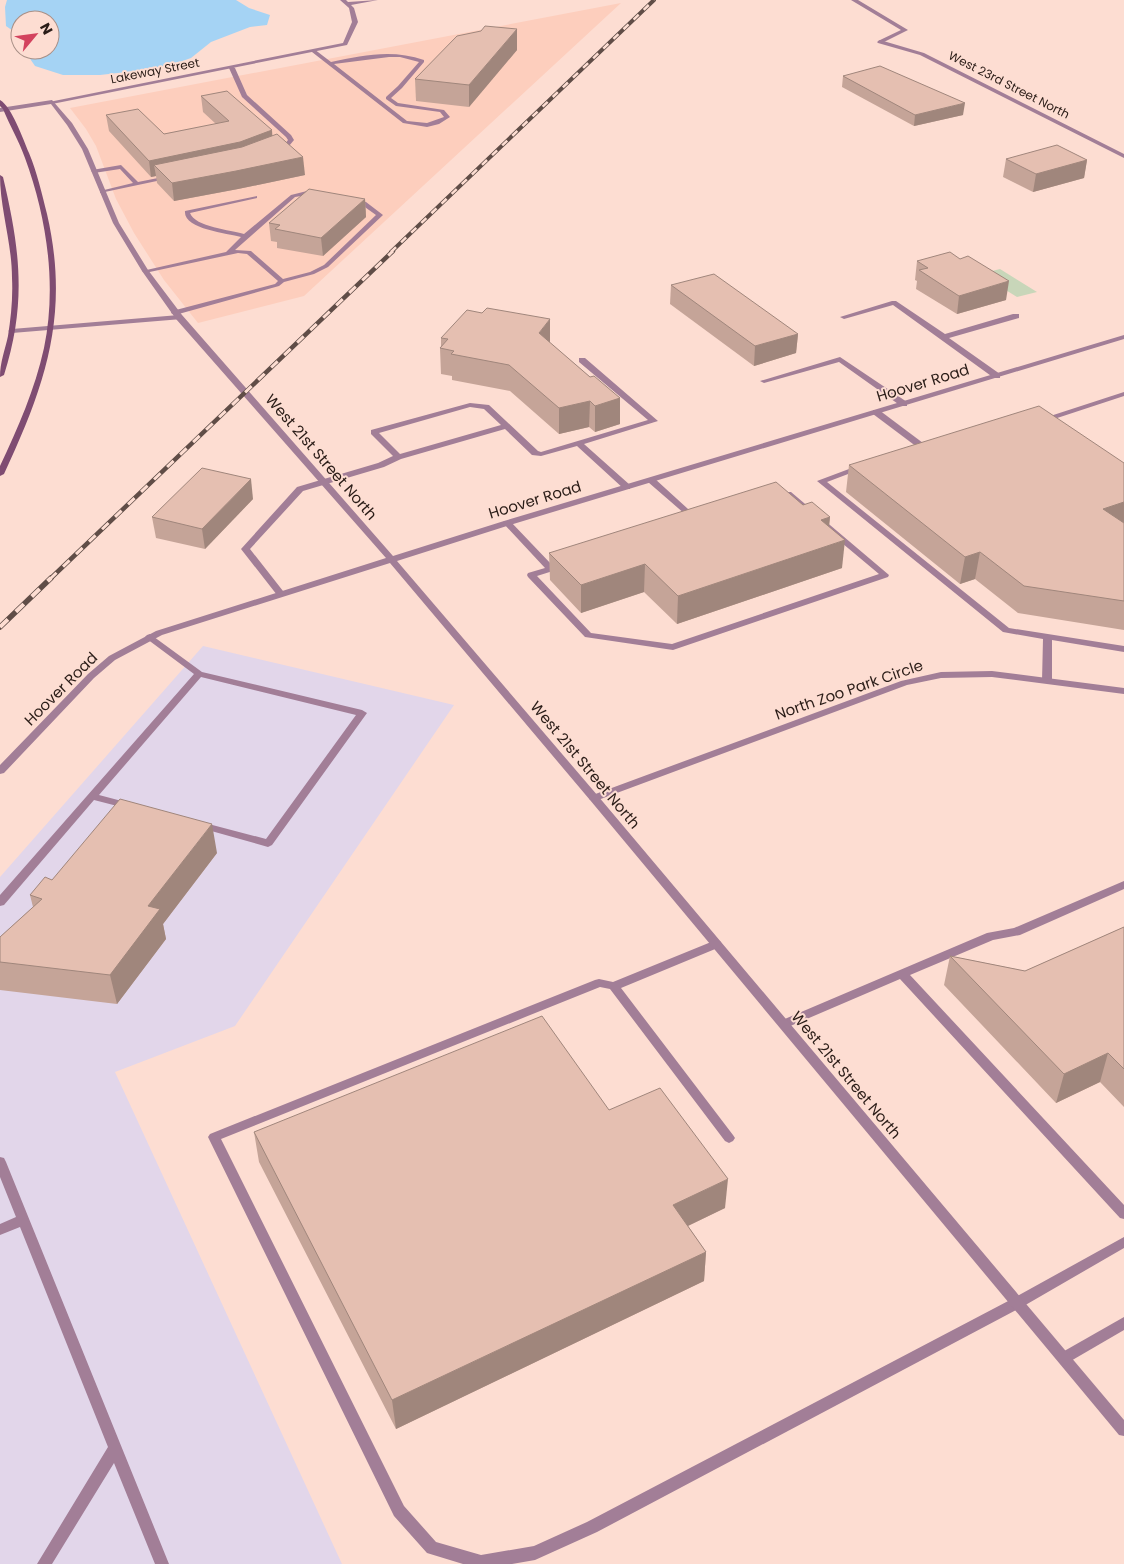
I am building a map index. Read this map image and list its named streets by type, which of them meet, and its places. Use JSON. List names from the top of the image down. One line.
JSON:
{"streets":{"street":["Lakeway Street","West 23rd Street North","Hoover Road","West 21st Street North","North Zoo Park Circle"]},"crossings":[["Lakeway Street","West 21st Street North"],["Hoover Road","West 21st Street North"],["West 21st Street North","North Zoo Park Circle"]],"north":"top right"}
